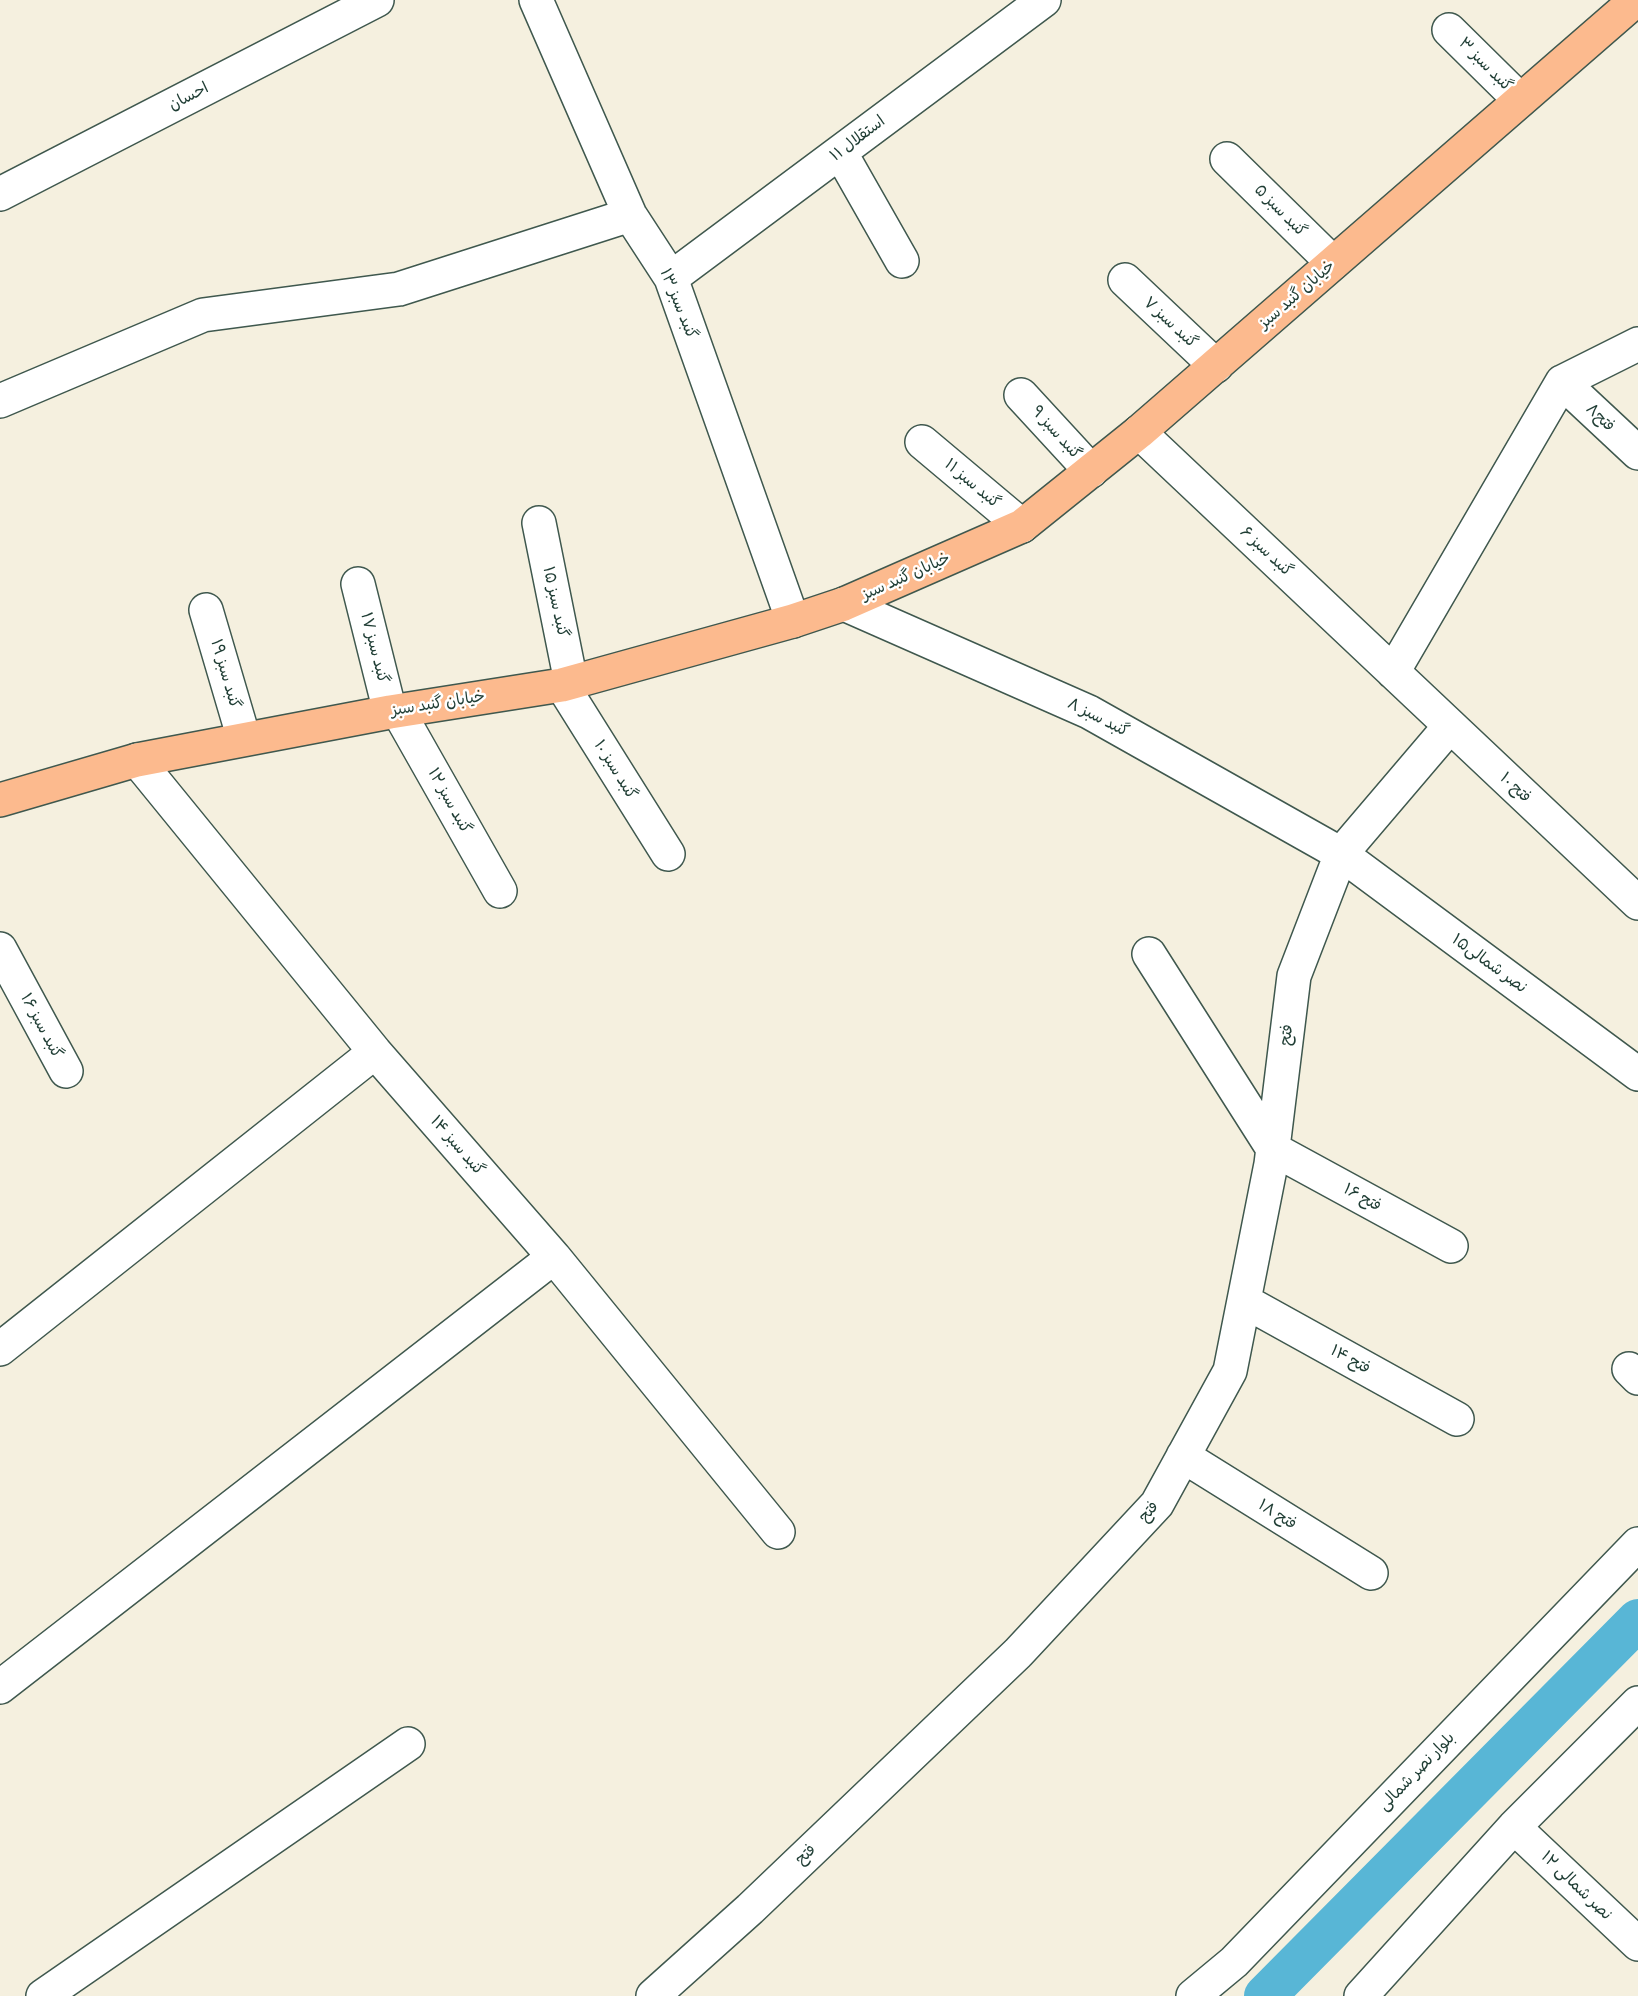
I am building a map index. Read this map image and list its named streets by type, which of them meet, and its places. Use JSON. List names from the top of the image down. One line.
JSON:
{"streets":{"main road":["خیابان گنبد سبز"],"street":["گنبد سبز ۳","احسان","استقلال ۱۱","گنبد سبز ۵","گنبد سبز ۱۳","گنبد سبز ۷","فتح۸","گنبد سبز ۹","گنبد سبز ۱۱","گنبد سبز ۶","گنبد سبز ۱۵","گنبد سبز ۱۷","گنبد سبز ۱۹","گنبد سبز ۸","گنبد سبز ۱۰","فتح ۱۰","گنبد سبز ۱۲","نصر شمالی۱۵","گنبد سبز ۱۶","فتح","گنبد سبز ۱۴","فتح ۱۶","فتح ۱۴","فتح ۱۸","بلوار نصر شمالی","نصر شمالی ۱۲"]},"crossings":[["گنبد سبز ۳","خیابان گنبد سبز"],["استقلال ۱۱","گنبد سبز ۱۳"],["گنبد سبز ۵","خیابان گنبد سبز"],["خیابان گنبد سبز","گنبد سبز ۱۳"],["خیابان گنبد سبز","گنبد سبز ۷"],["خیابان گنبد سبز","گنبد سبز ۹"],["خیابان گنبد سبز","گنبد سبز ۱۱"],["خیابان گنبد سبز","گنبد سبز ۶"],["خیابان گنبد سبز","گنبد سبز ۱۵"],["خیابان گنبد سبز","گنبد سبز ۱۷"],["خیابان گنبد سبز","گنبد سبز ۱۹"],["خیابان گنبد سبز","گنبد سبز ۸"],["خیابان گنبد سبز","گنبد سبز ۱۰"],["خیابان گنبد سبز","گنبد سبز ۱۲"],["خیابان گنبد سبز","گنبد سبز ۱۴"],["گنبد سبز ۶","فتح ۱۰"],["گنبد سبز ۱۵","گنبد سبز ۱۰"],["گنبد سبز ۱۷","گنبد سبز ۱۲"],["گنبد سبز ۸","نصر شمالی۱۵"],["گنبد سبز ۸","فتح"],["فتح ۱۰","فتح"],["نصر شمالی۱۵","فتح"],["فتح","فتح ۱۶"],["فتح","فتح ۱۴"],["فتح","فتح ۱۸"]]}
